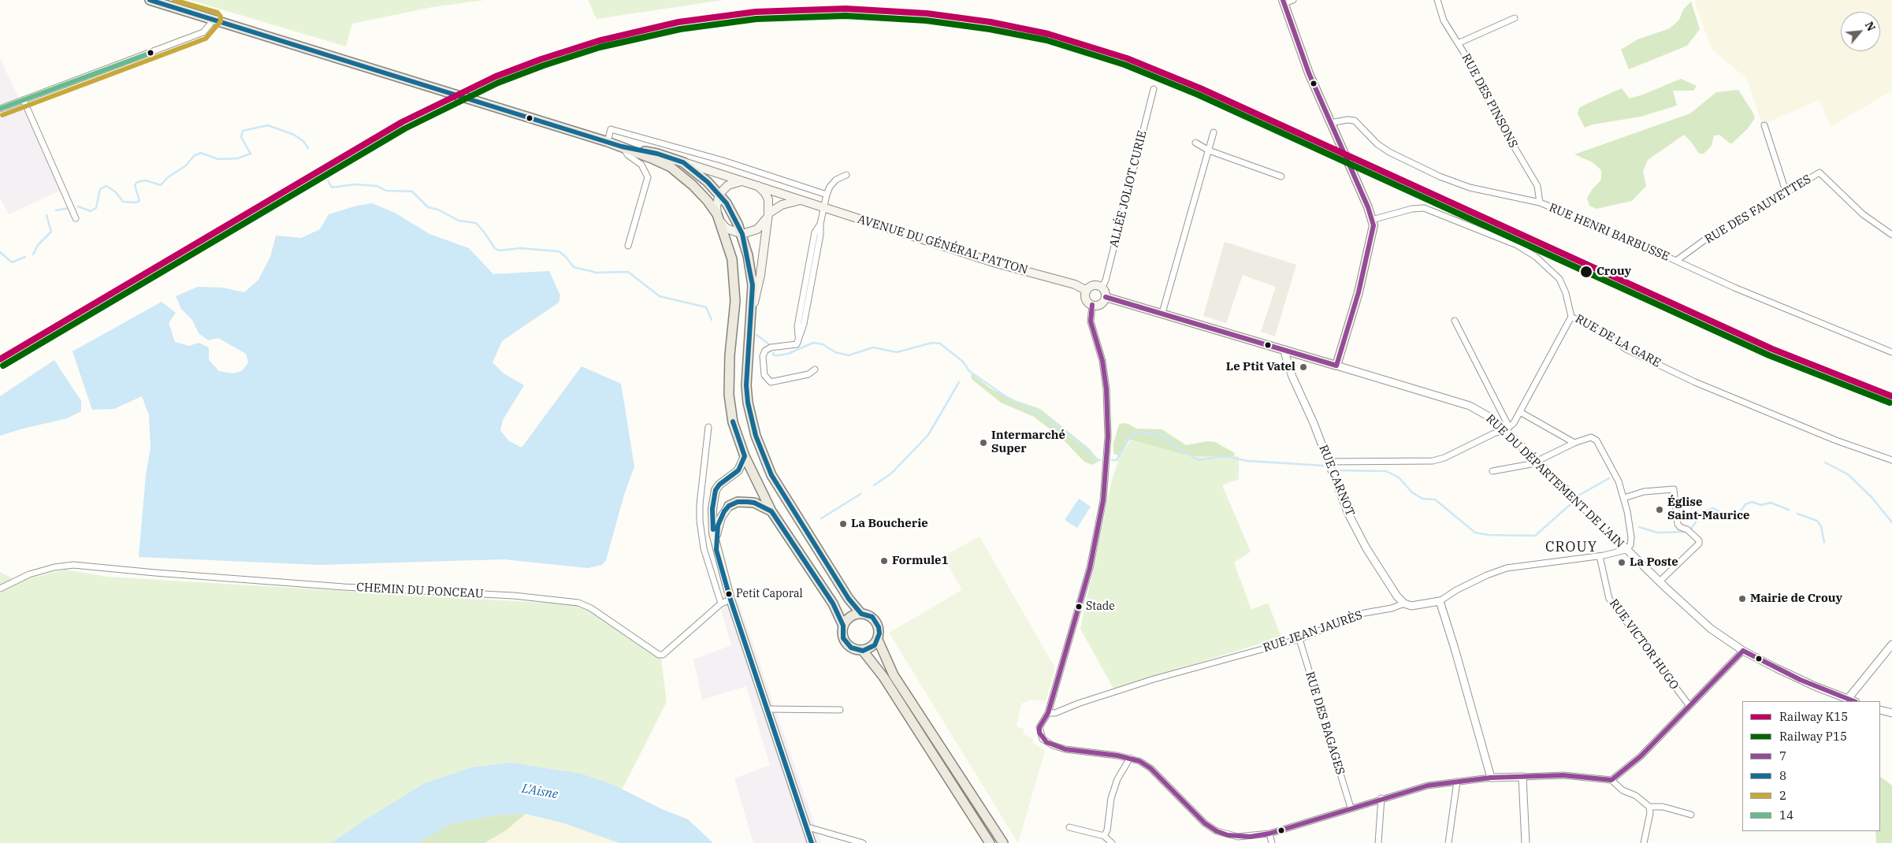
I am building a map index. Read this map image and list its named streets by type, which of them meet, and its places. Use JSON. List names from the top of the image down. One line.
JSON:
{"streets":{"main road":["AVENUE DU GÉNÉRAL PATTON"],"street":["RUE DES PINSONS","ALLÉE JOLIOT CURIE","RUE DES FAUVETTES","RUE HENRI BARBUSSE","RUE DE LA GARE","RUE CARNOT","RUE DU DÉPARTEMENT DE L'AIN","CHEMIN DU PONCEAU","RUE JEAN JAURÈS","RUE VICTOR HUGO","RUE DES BAGAGES"]},"crossings":[["RUE DES PINSONS","RUE HENRI BARBUSSE"],["ALLÉE JOLIOT CURIE","AVENUE DU GÉNÉRAL PATTON"],["RUE DES FAUVETTES","RUE HENRI BARBUSSE"],["RUE CARNOT","RUE JEAN JAURÈS"],["RUE DU DÉPARTEMENT DE L'AIN","RUE JEAN JAURÈS"],["RUE JEAN JAURÈS","RUE VICTOR HUGO"],["RUE JEAN JAURÈS","RUE DES BAGAGES"]],"districts":["CROUY"],"water":["L'Aisne"],"places":["Crouy","Le Ptit Vatel","Intermarché Super","Église Saint-Maurice","La Boucherie","Formule1","La Poste","Petit Caporal","Mairie de Crouy","Stade"],"lines":["transit line 7","transit line 8","transit line 2","rail line K15","rail line P15","transit line 14"],"legend":["Railway K15","Railway P15","7","8","2","14"],"north":"top right"}
